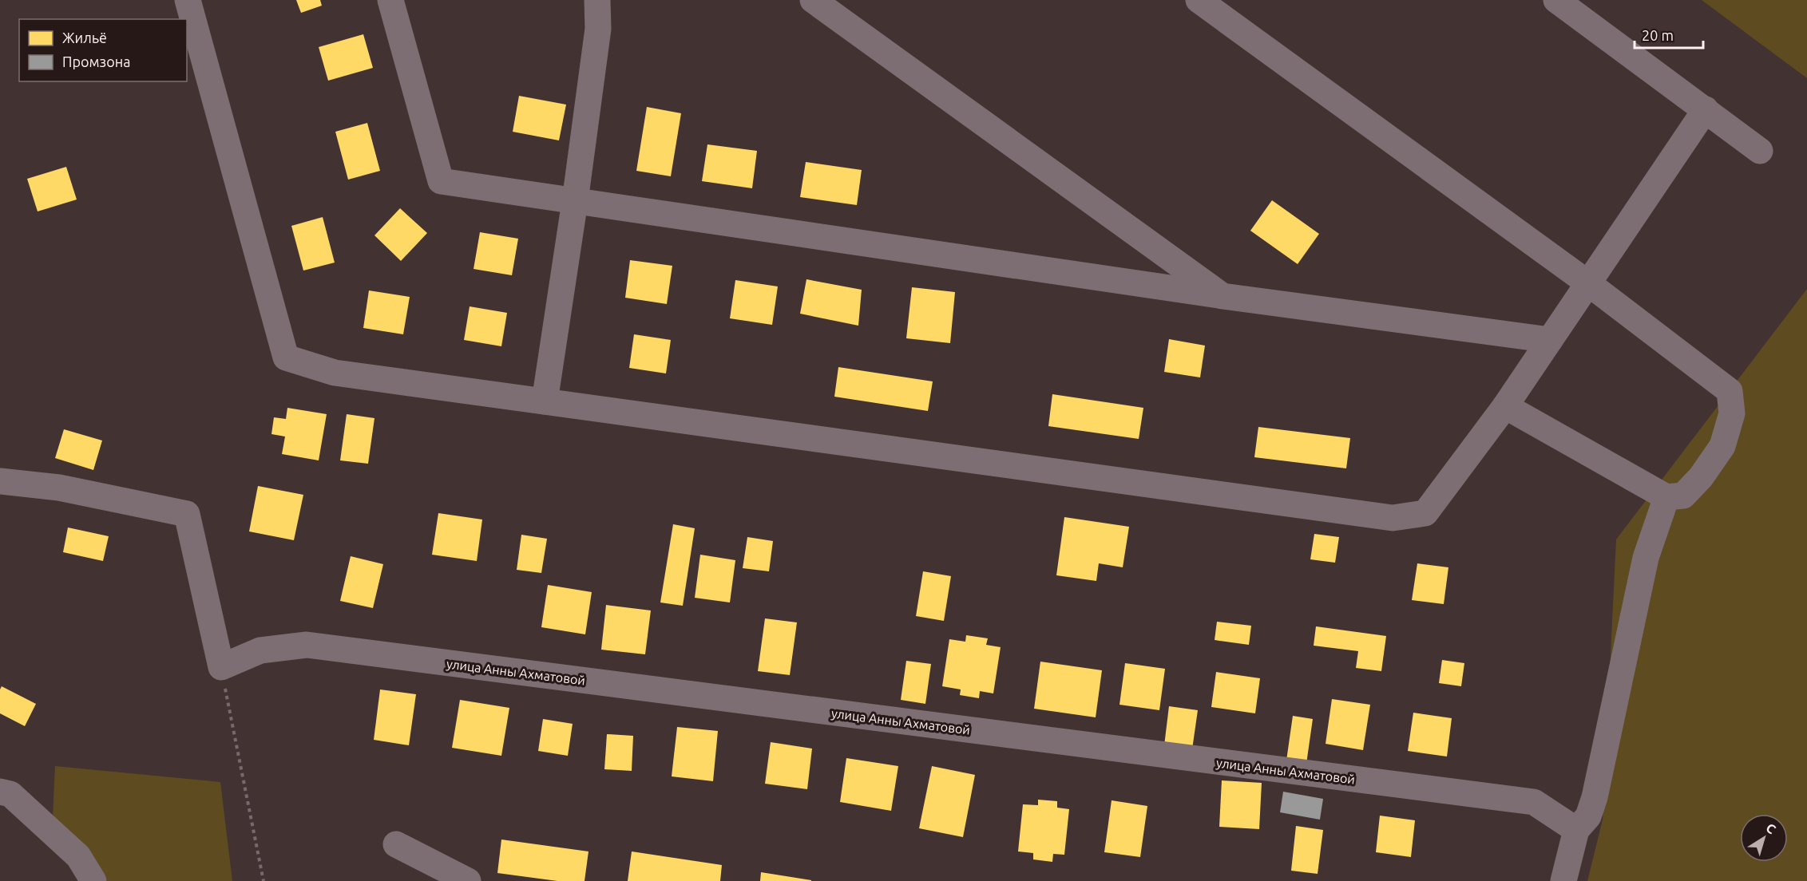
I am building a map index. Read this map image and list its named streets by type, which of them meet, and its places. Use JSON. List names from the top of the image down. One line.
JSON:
{"streets":{"street":["улица Анны Ахматовой"]},"legend":["Жильё","Промзона"],"scale_bar":"20 m","north":"top right"}
